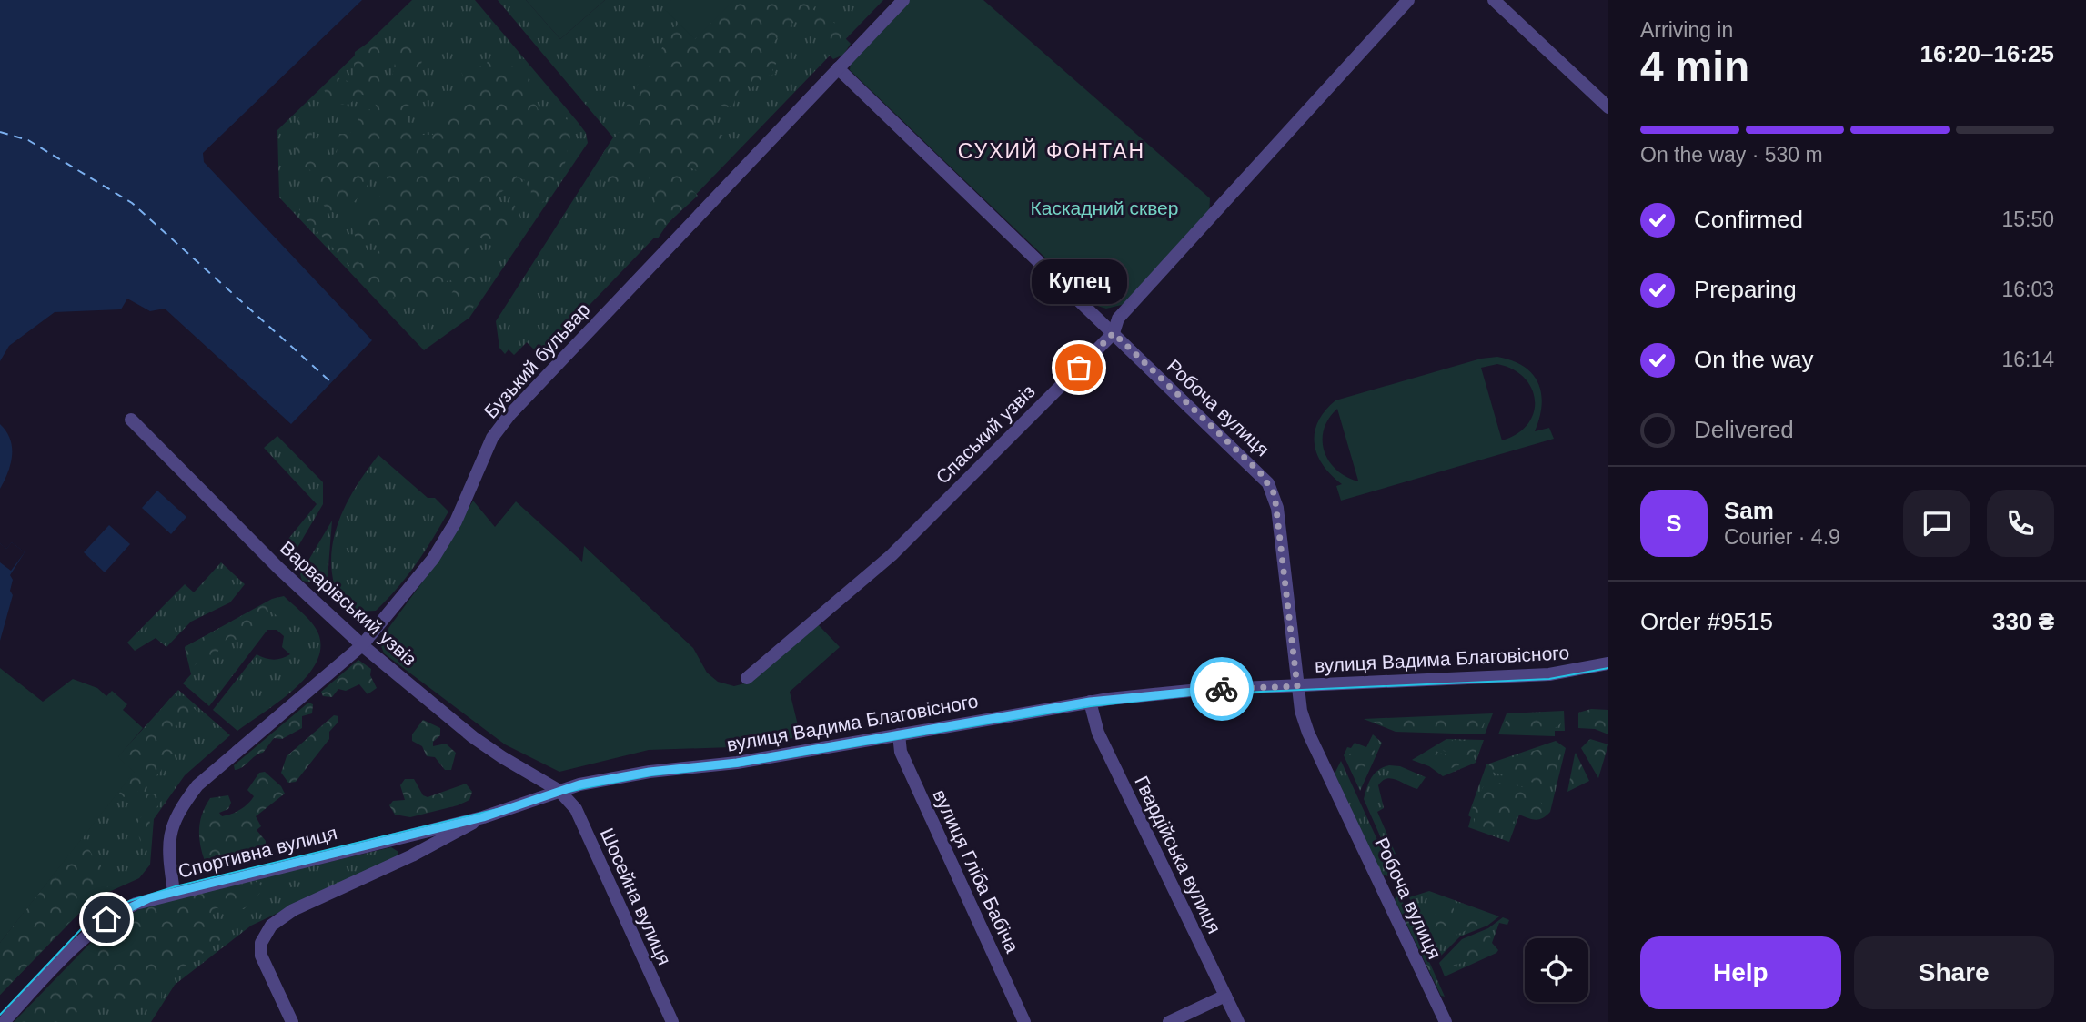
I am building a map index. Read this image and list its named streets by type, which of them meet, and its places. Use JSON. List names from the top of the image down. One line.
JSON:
{"streets":{"street":["Бузький бульвар","Робоча вулиця","Спаський узвіз","Варварівський узвіз","вулиця Вадима Благовісного","Спортивна вулиця","Гвардійська вулиця","вулиця Гліба Бабіча","Шосейна вулиця"]},"crossings":[["Бузький бульвар","Робоча вулиця"],["Бузький бульвар","Варварівський узвіз"],["Бузький бульвар","Спортивна вулиця"],["Робоча вулиця","Спаський узвіз"],["Робоча вулиця","вулиця Вадима Благовісного"],["Варварівський узвіз","вулиця Вадима Благовісного"],["Варварівський узвіз","Спортивна вулиця"],["Варварівський узвіз","Шосейна вулиця"],["вулиця Вадима Благовісного","Спортивна вулиця"],["вулиця Вадима Благовісного","Гвардійська вулиця"],["вулиця Вадима Благовісного","вулиця Гліба Бабіча"],["вулиця Вадима Благовісного","Шосейна вулиця"],["Спортивна вулиця","Шосейна вулиця"]],"districts":["СУХИЙ ФОНТАН"],"parks":["Каскадний сквер"],"places":["Купец"],"page":{"heading":["4 min","Arriving in","16:20–16:25"],"panel":["Sam","Courier · 4.9","Order #9515","330 ₴"],"bar":"On the way · 530 m","list":[["Confirmed","15:50"],["Preparing","16:03"],["On the way","16:14"],"Delivered"],"bubble":"Купец","round":"S","buttons":["Help","Share"]}}
